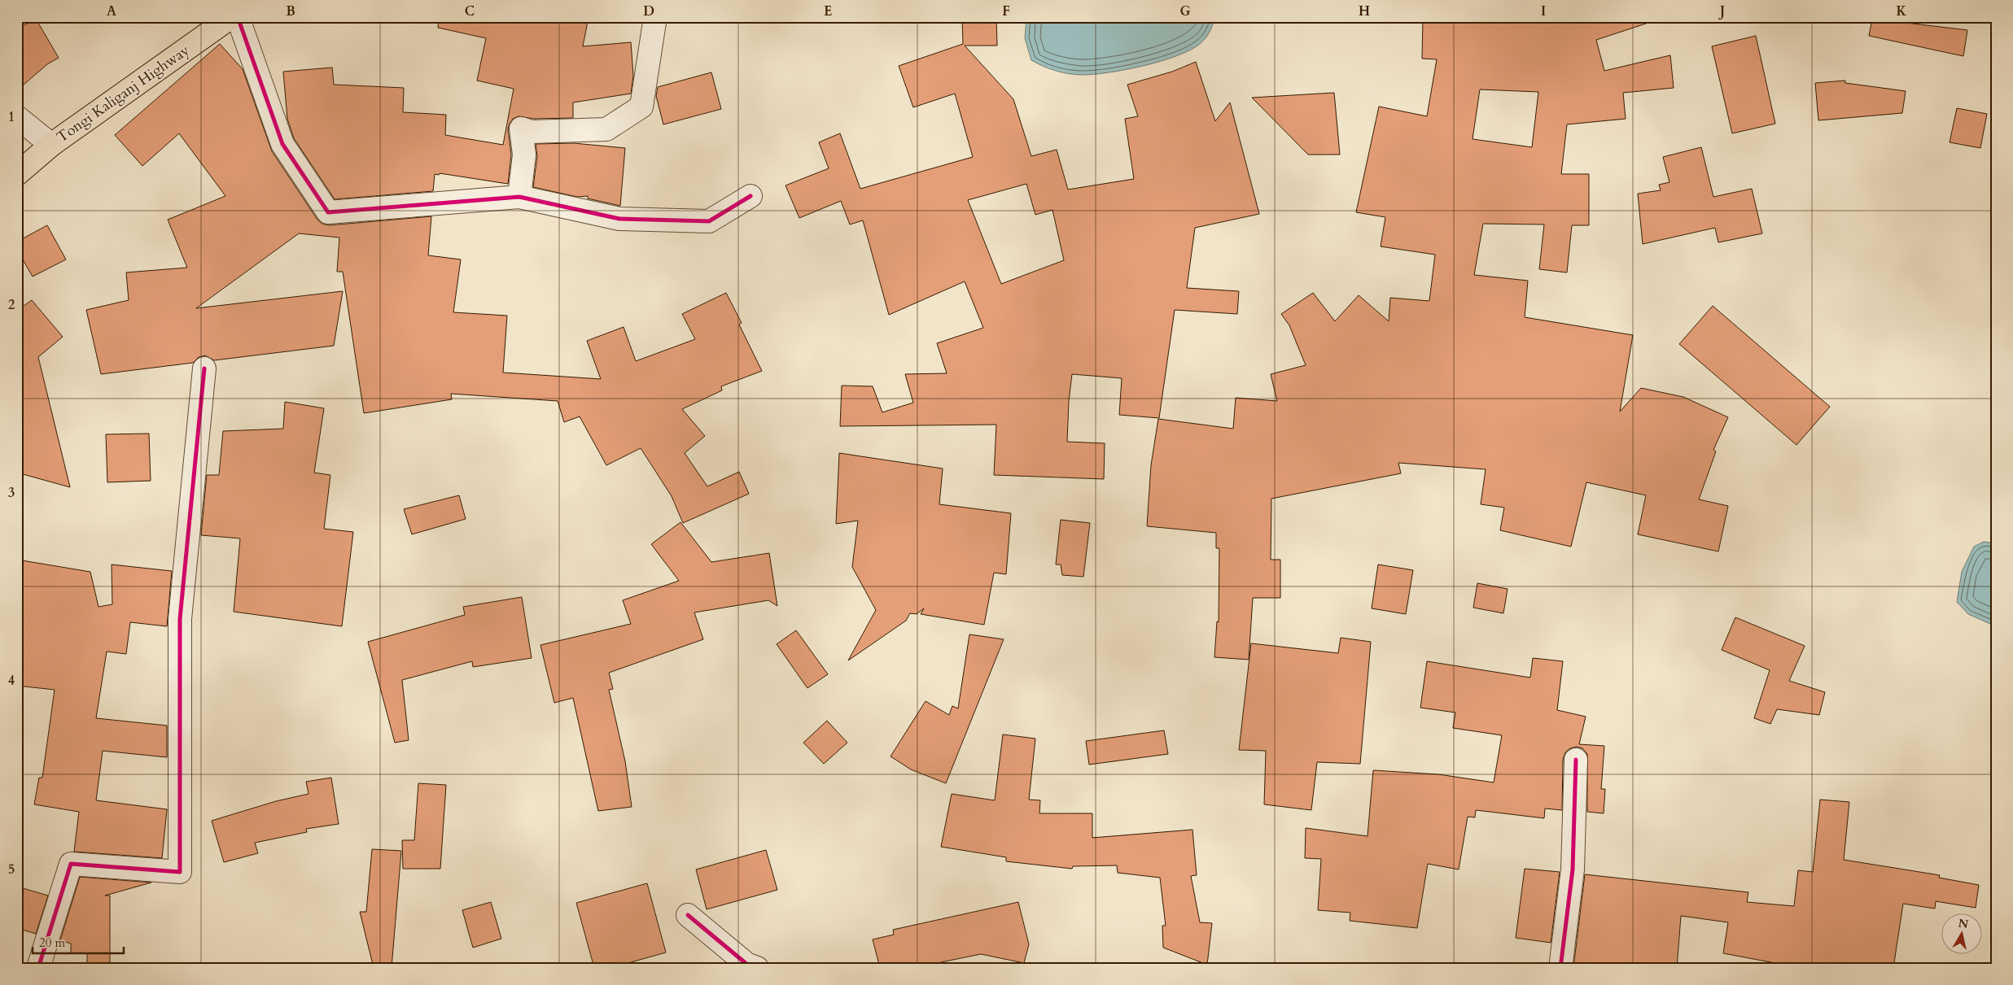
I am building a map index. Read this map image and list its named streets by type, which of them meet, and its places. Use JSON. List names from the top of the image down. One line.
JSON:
{"streets":{"main road":["Tongi Kaliganj Highway"]},"scale_bar":"20 m","north":"top","grid":{"columns":["A","B","C","D","E","F","G","H","I","J","K"],"rows":["1","2","3","4","5"]}}
